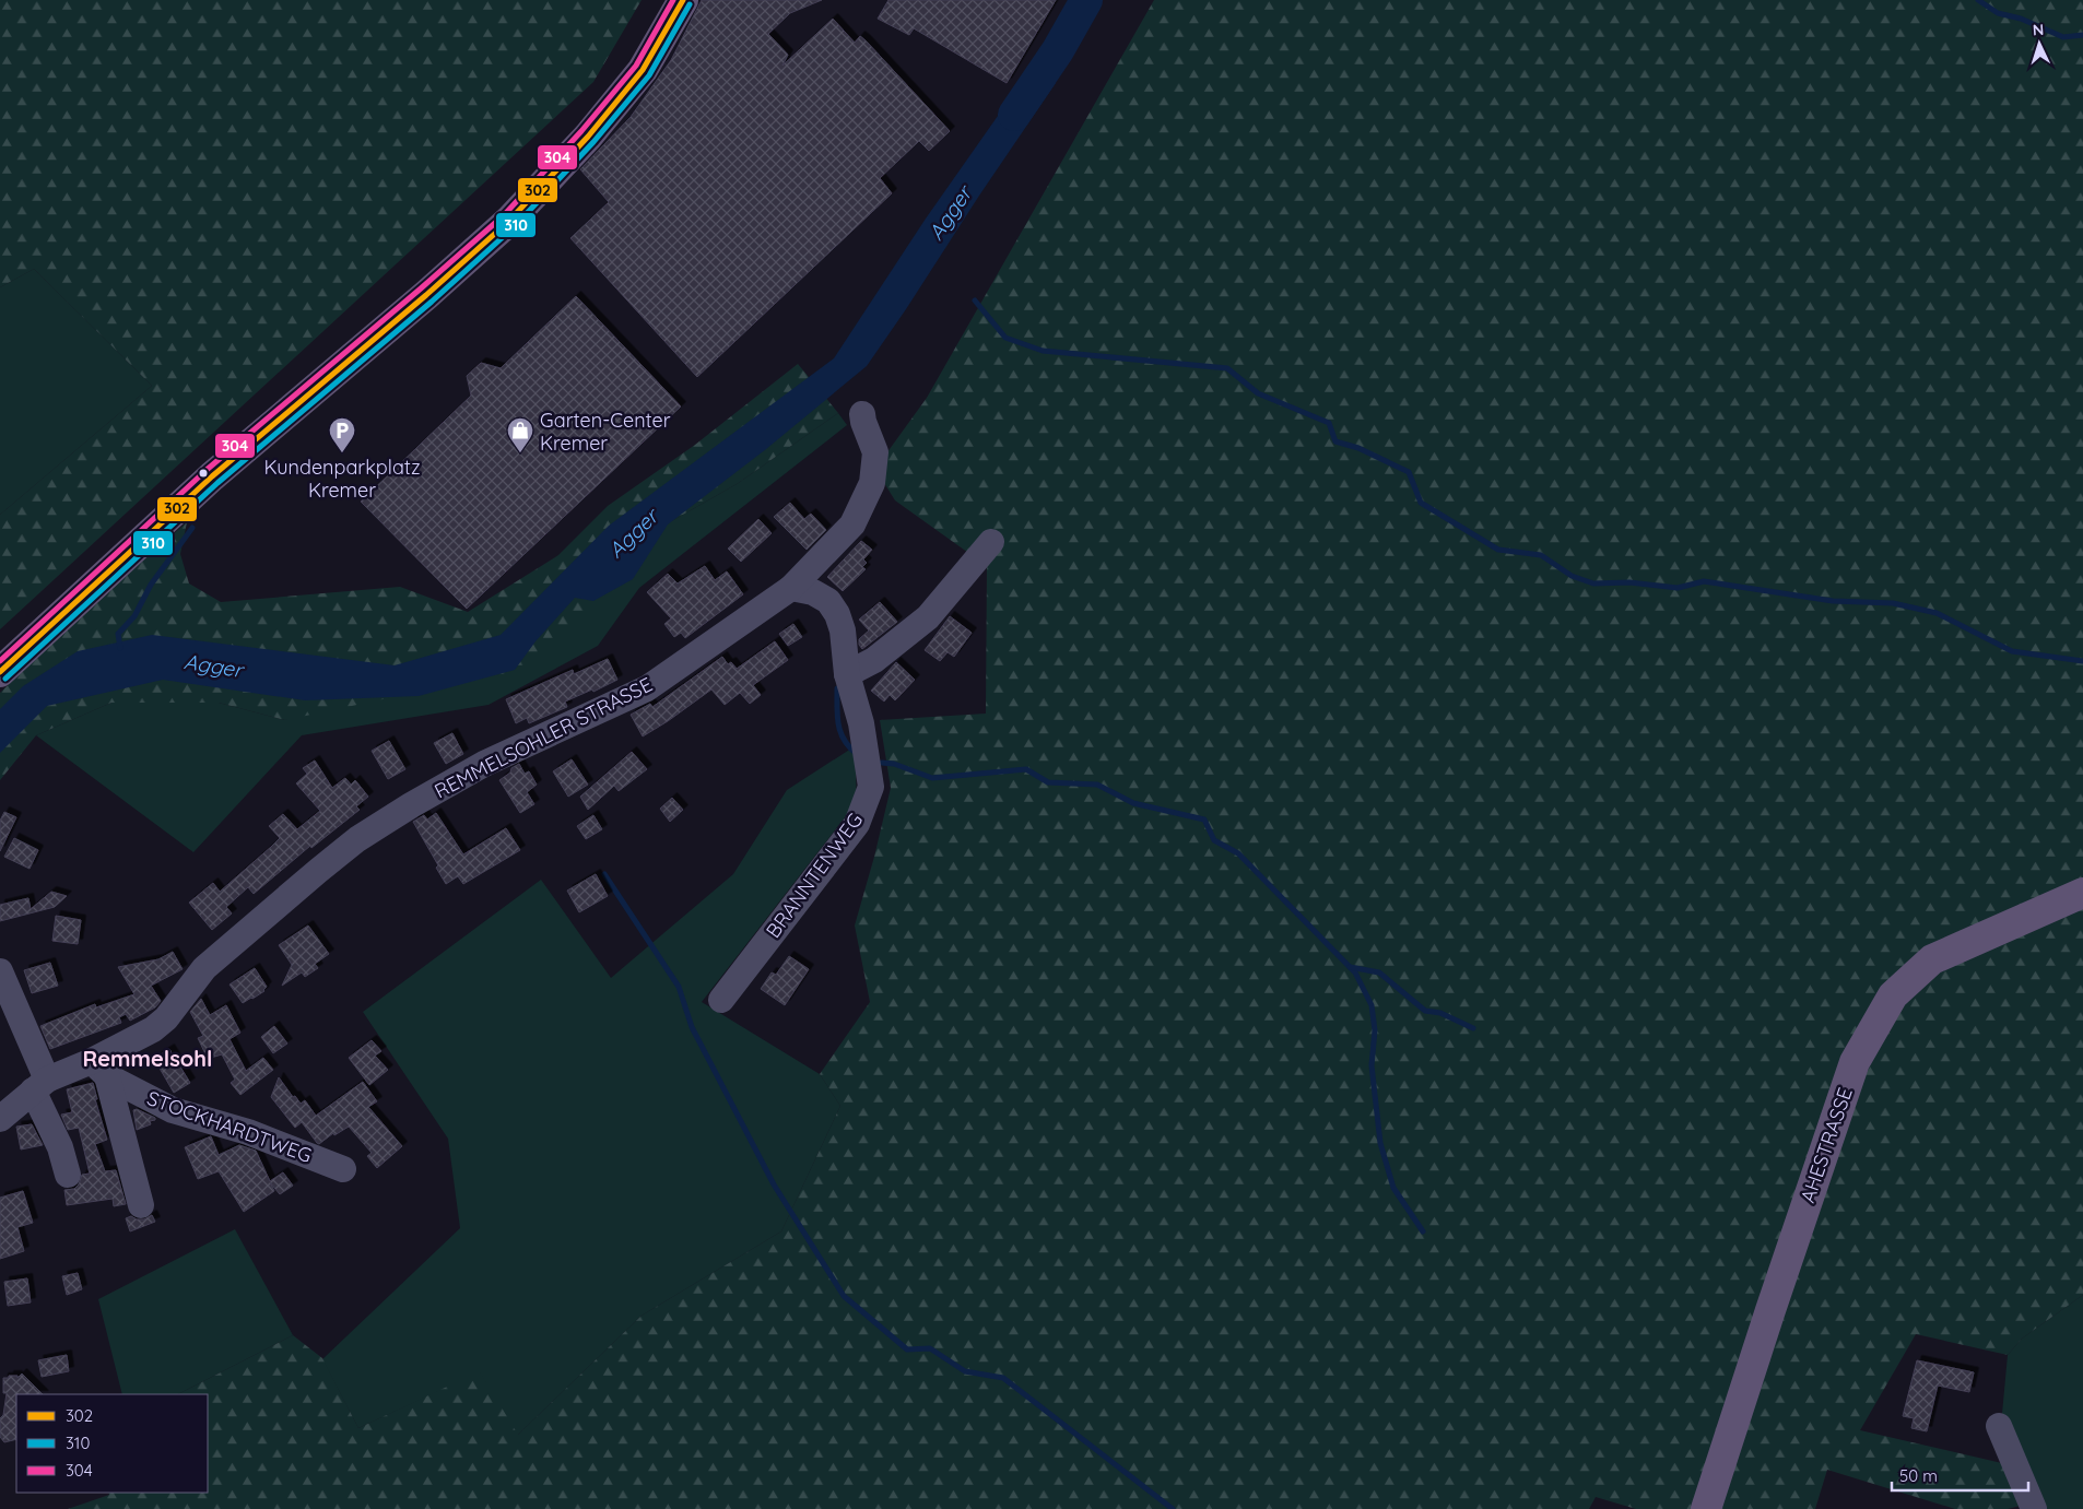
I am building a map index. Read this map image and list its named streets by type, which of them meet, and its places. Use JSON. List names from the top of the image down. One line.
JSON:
{"streets":{"main road":["AHESTRASSE"],"street":["REMMELSOHLER STRASSE","BRANNTENWEG","STOCKHARDTWEG"]},"crossings":[["REMMELSOHLER STRASSE","BRANNTENWEG"],["REMMELSOHLER STRASSE","STOCKHARDTWEG"]],"districts":["Remmelsohl"],"water":["Agger"],"places":{"parking":["Kundenparkplatz Kremer"],"shop":["Garten-Center Kremer"]},"lines":["transit line 302","transit line 304","transit line 310"],"legend":["302","310","304"],"scale_bar":"50 m","north":"top"}
